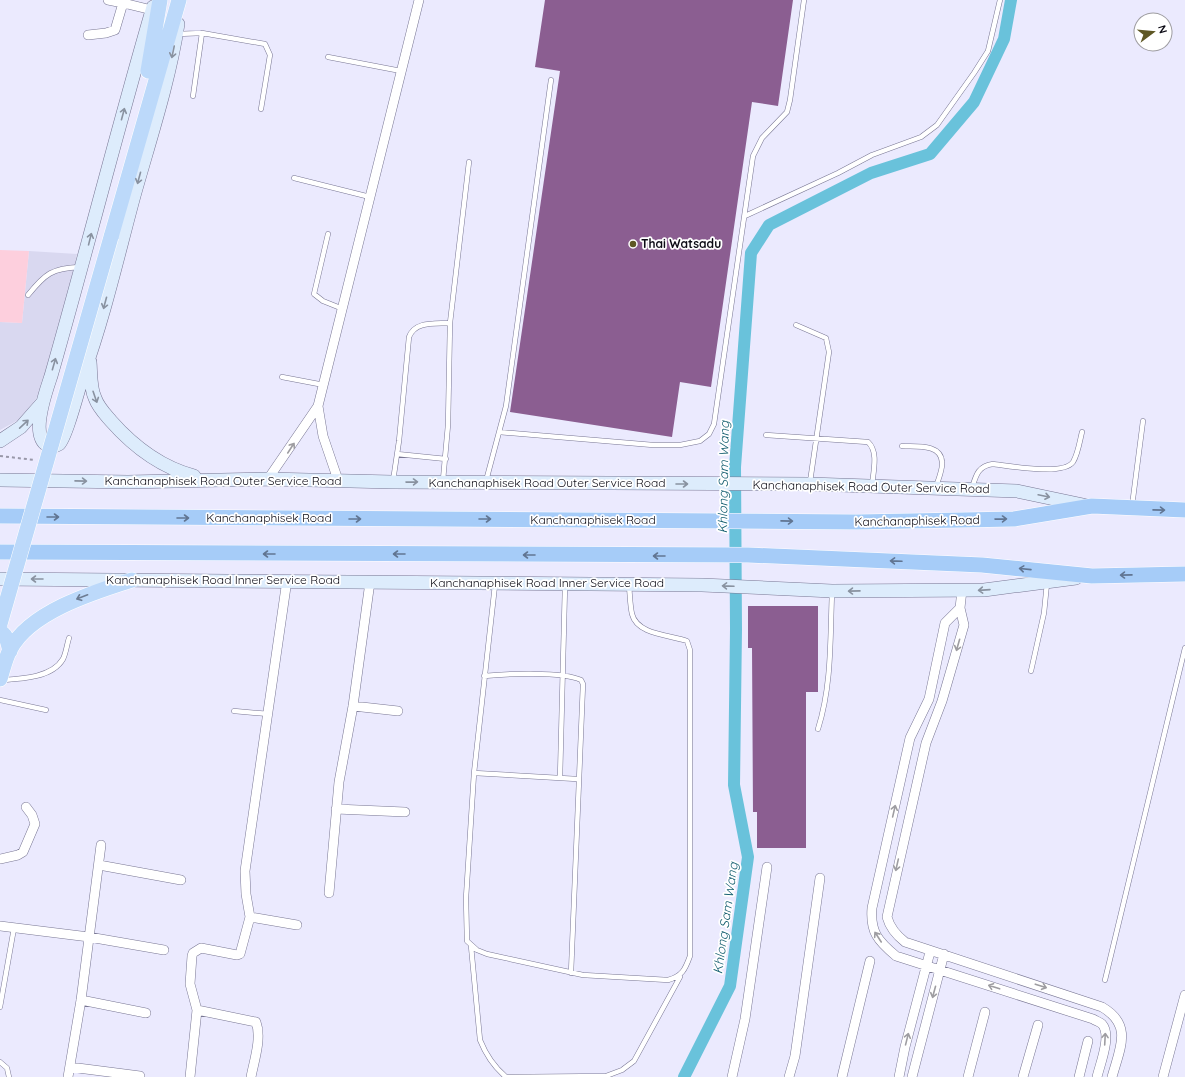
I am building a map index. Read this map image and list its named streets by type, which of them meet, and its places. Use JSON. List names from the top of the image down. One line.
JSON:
{"streets":{"highway":["Kanchanaphisek Road"],"main road":["Kanchanaphisek Road Outer Service Road","Kanchanaphisek Road Inner Service Road"]},"crossings":[["Kanchanaphisek Road Outer Service Road","Kanchanaphisek Road"]],"one_way":["Kanchanaphisek Road Outer Service Road","Kanchanaphisek Road Inner Service Road"],"water":["Khlong Sam Wang"],"places":["Thai Watsadu"],"north":"right"}
